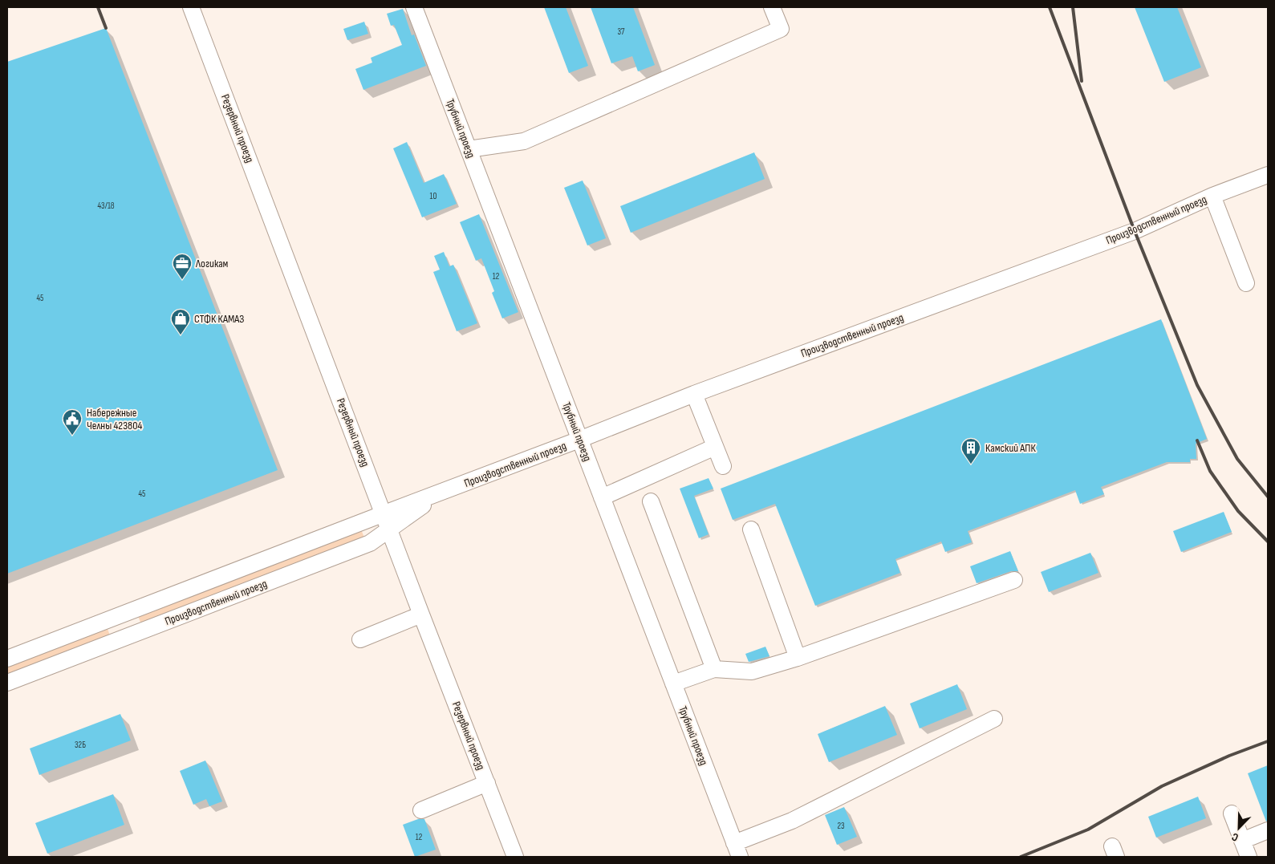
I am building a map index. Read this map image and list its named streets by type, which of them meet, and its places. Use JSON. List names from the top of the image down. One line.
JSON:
{"streets":{"street":["Резервный проезд","Трубный проезд","Производственный проезд"]},"crossings":[["Резервный проезд","Производственный проезд"],["Трубный проезд","Производственный проезд"]],"places":{"office":["Логикам"],"shop":["СТФК КАМАЗ"],"public building":["Набережные Челны 423804"],"building":["Камский АПК"]},"house_numbers":["37","10","43/18","12","45","45","32Б","23","12"],"north":"bottom left"}
